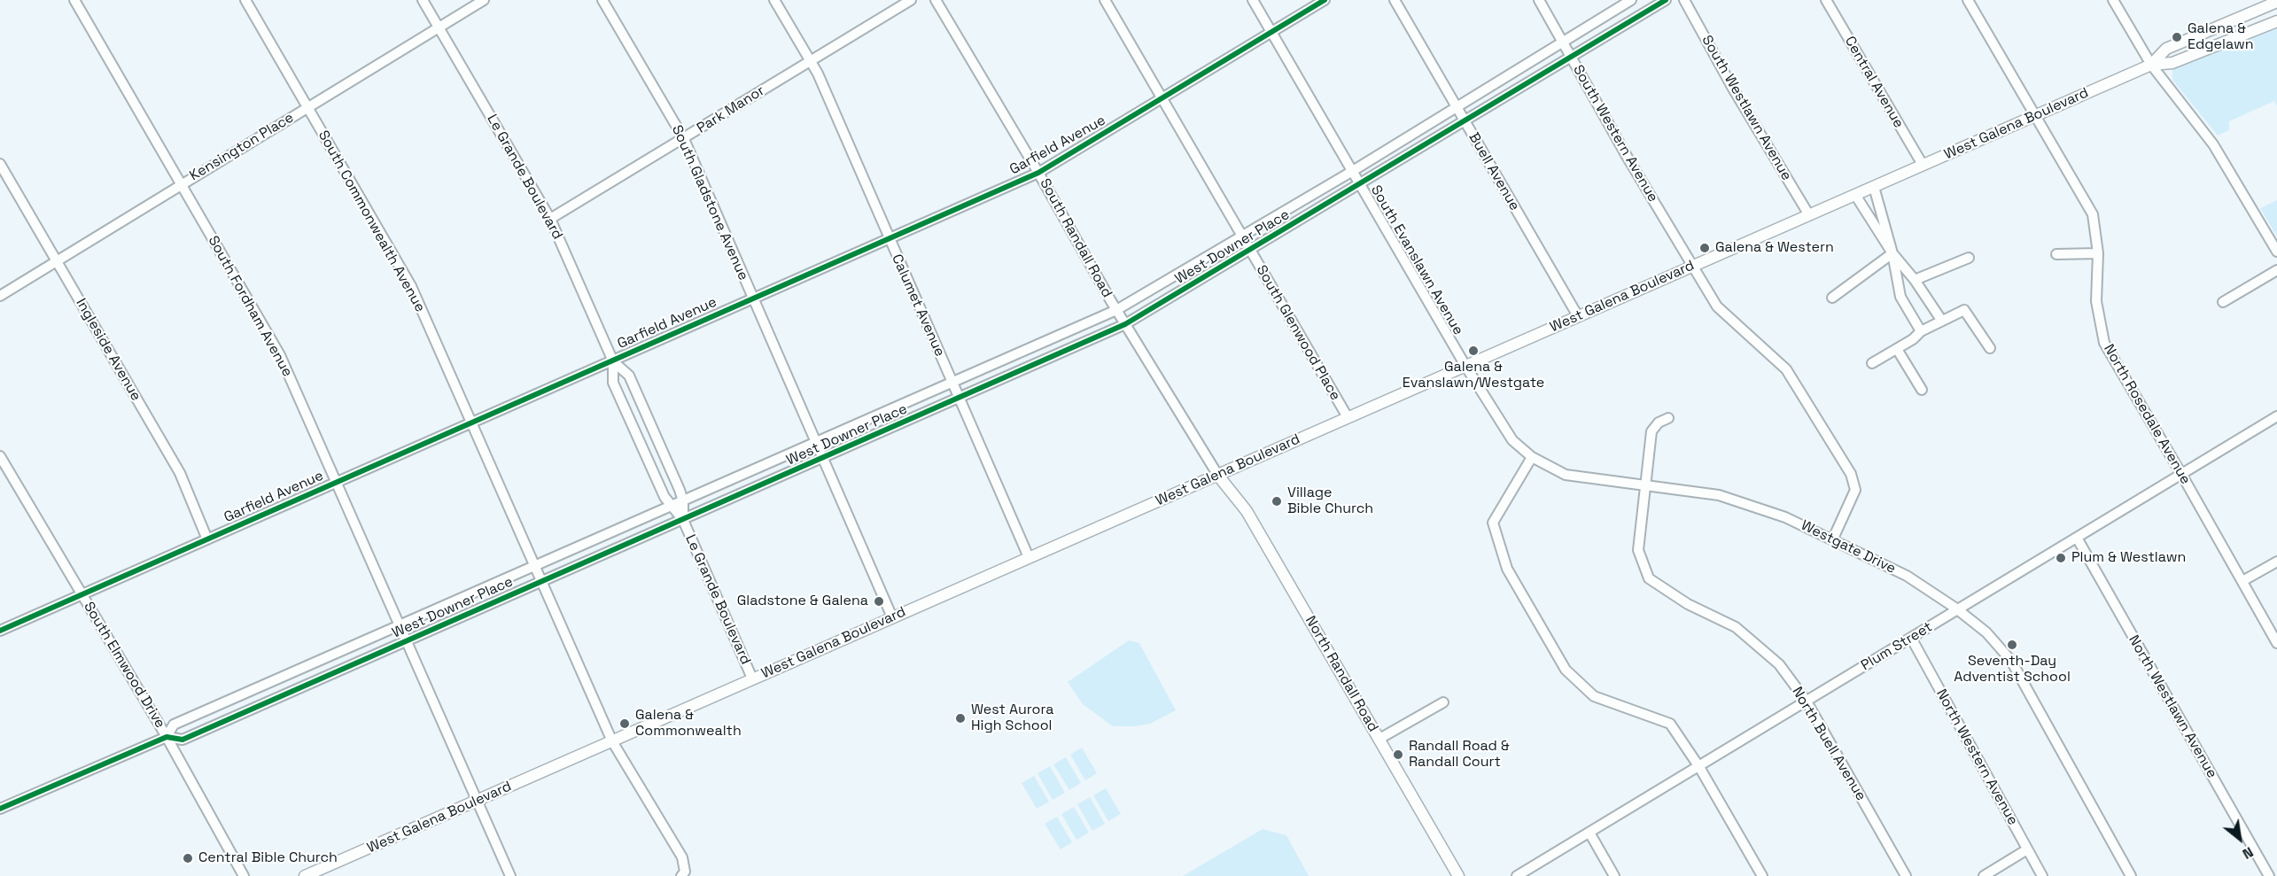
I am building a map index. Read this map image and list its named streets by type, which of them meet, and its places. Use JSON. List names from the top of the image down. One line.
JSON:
{"streets":{"main road":["West Galena Boulevard","North Randall Road"],"street":["Central Avenue","South Westlawn Avenue","Park Manor","South Western Avenue","Garfield Avenue","Kensington Place","Buell Avenue","Le Grande Boulevard","South Gladstone Avenue","South Commonwealth Avenue","South Randall Road","West Downer Place","South Evanslawn Avenue","Calumet Avenue","South Fordham Avenue","South Glenwood Place","Ingleside Avenue","North Rosedale Avenue","Westgate Drive","Plum Street","South Elmwood Drive","North Westlawn Avenue","North Buell Avenue","North Western Avenue"]},"crossings":[["Central Avenue","West Galena Boulevard"],["South Westlawn Avenue","West Galena Boulevard"],["Park Manor","Le Grande Boulevard"],["Park Manor","South Gladstone Avenue"],["Park Manor","Calumet Avenue"],["West Galena Boulevard","South Western Avenue"],["West Galena Boulevard","Buell Avenue"],["West Galena Boulevard","Le Grande Boulevard"],["West Galena Boulevard","South Gladstone Avenue"],["West Galena Boulevard","South Commonwealth Avenue"],["West Galena Boulevard","South Randall Road"],["West Galena Boulevard","South Evanslawn Avenue"],["West Galena Boulevard","Calumet Avenue"],["West Galena Boulevard","South Fordham Avenue"],["West Galena Boulevard","South Glenwood Place"],["West Galena Boulevard","North Rosedale Avenue"],["West Galena Boulevard","Westgate Drive"],["West Galena Boulevard","North Randall Road"],["South Western Avenue","West Downer Place"],["Garfield Avenue","Le Grande Boulevard"],["Garfield Avenue","South Gladstone Avenue"],["Garfield Avenue","South Commonwealth Avenue"],["Garfield Avenue","South Randall Road"],["Garfield Avenue","South Evanslawn Avenue"],["Garfield Avenue","Calumet Avenue"],["Garfield Avenue","South Fordham Avenue"],["Garfield Avenue","South Glenwood Place"],["Garfield Avenue","Ingleside Avenue"],["Garfield Avenue","South Elmwood Drive"],["Kensington Place","Le Grande Boulevard"],["Kensington Place","South Commonwealth Avenue"],["Kensington Place","South Fordham Avenue"],["Kensington Place","Ingleside Avenue"],["Buell Avenue","West Downer Place"],["Le Grande Boulevard","West Downer Place"],["South Gladstone Avenue","West Downer Place"],["South Commonwealth Avenue","West Downer Place"],["South Randall Road","West Downer Place"],["South Randall Road","North Randall Road"],["West Downer Place","South Evanslawn Avenue"],["West Downer Place","Calumet Avenue"],["West Downer Place","South Fordham Avenue"],["West Downer Place","South Glenwood Place"],["West Downer Place","South Elmwood Drive"],["South Evanslawn Avenue","Westgate Drive"],["North Rosedale Avenue","Plum Street"],["Westgate Drive","Plum Street"],["Westgate Drive","North Buell Avenue"],["Plum Street","North Westlawn Avenue"],["Plum Street","North Buell Avenue"],["Plum Street","North Western Avenue"]],"places":["Galena & Edgelawn","Galena & Western","Galena & Evanslawn/Westgate","Village Bible Church","Plum & Westlawn","Gladstone & Galena","Seventh-Day Adventist School","West Aurora High School","Galena & Commonwealth","Randall Road & Randall Court","Central Bible Church"],"north":"bottom right"}
